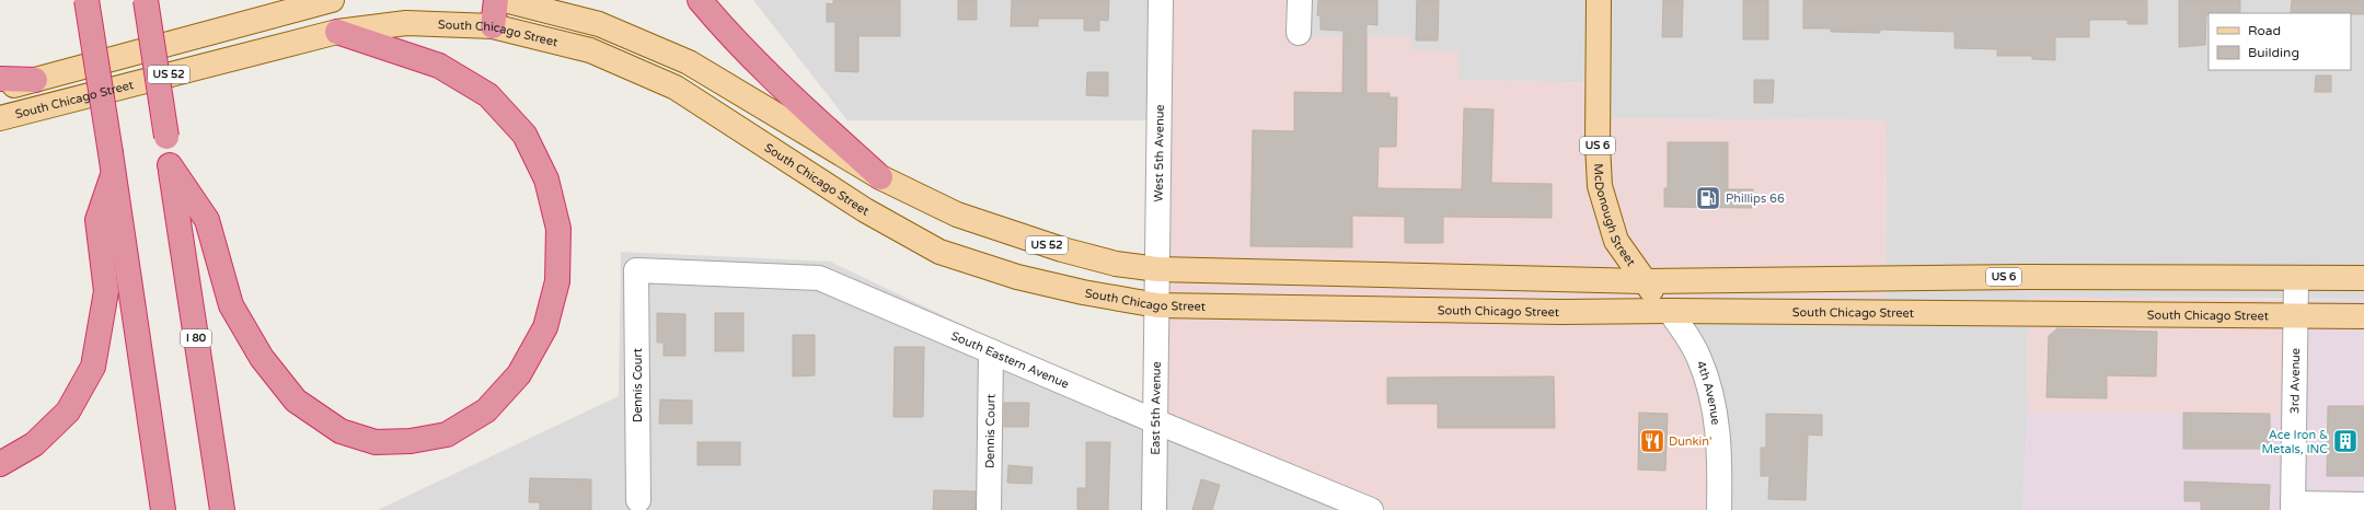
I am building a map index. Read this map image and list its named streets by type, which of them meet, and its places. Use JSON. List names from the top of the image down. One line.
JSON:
{"streets":{"highway":["I 80"],"main road":["South Chicago Street","US 52","US 6","McDonough Street"],"street":["West 5th Avenue","South Eastern Avenue","3rd Avenue","Dennis Court","4th Avenue","East 5th Avenue"]},"crossings":[["South Chicago Street","West 5th Avenue"],["South Chicago Street","McDonough Street"],["South Chicago Street","3rd Avenue"],["South Chicago Street","4th Avenue"],["South Chicago Street","East 5th Avenue"],["US 52","US 6"],["US 52","West 5th Avenue"],["US 52","McDonough Street"],["US 6","McDonough Street"],["US 6","3rd Avenue"],["West 5th Avenue","East 5th Avenue"],["McDonough Street","4th Avenue"],["South Eastern Avenue","Dennis Court"],["South Eastern Avenue","East 5th Avenue"]],"places":{"fuel station":["Phillips 66"],"restaurant":["Dunkin'"],"building":["Ace Iron & Metals, INC"]},"legend":["Road","Building"]}
